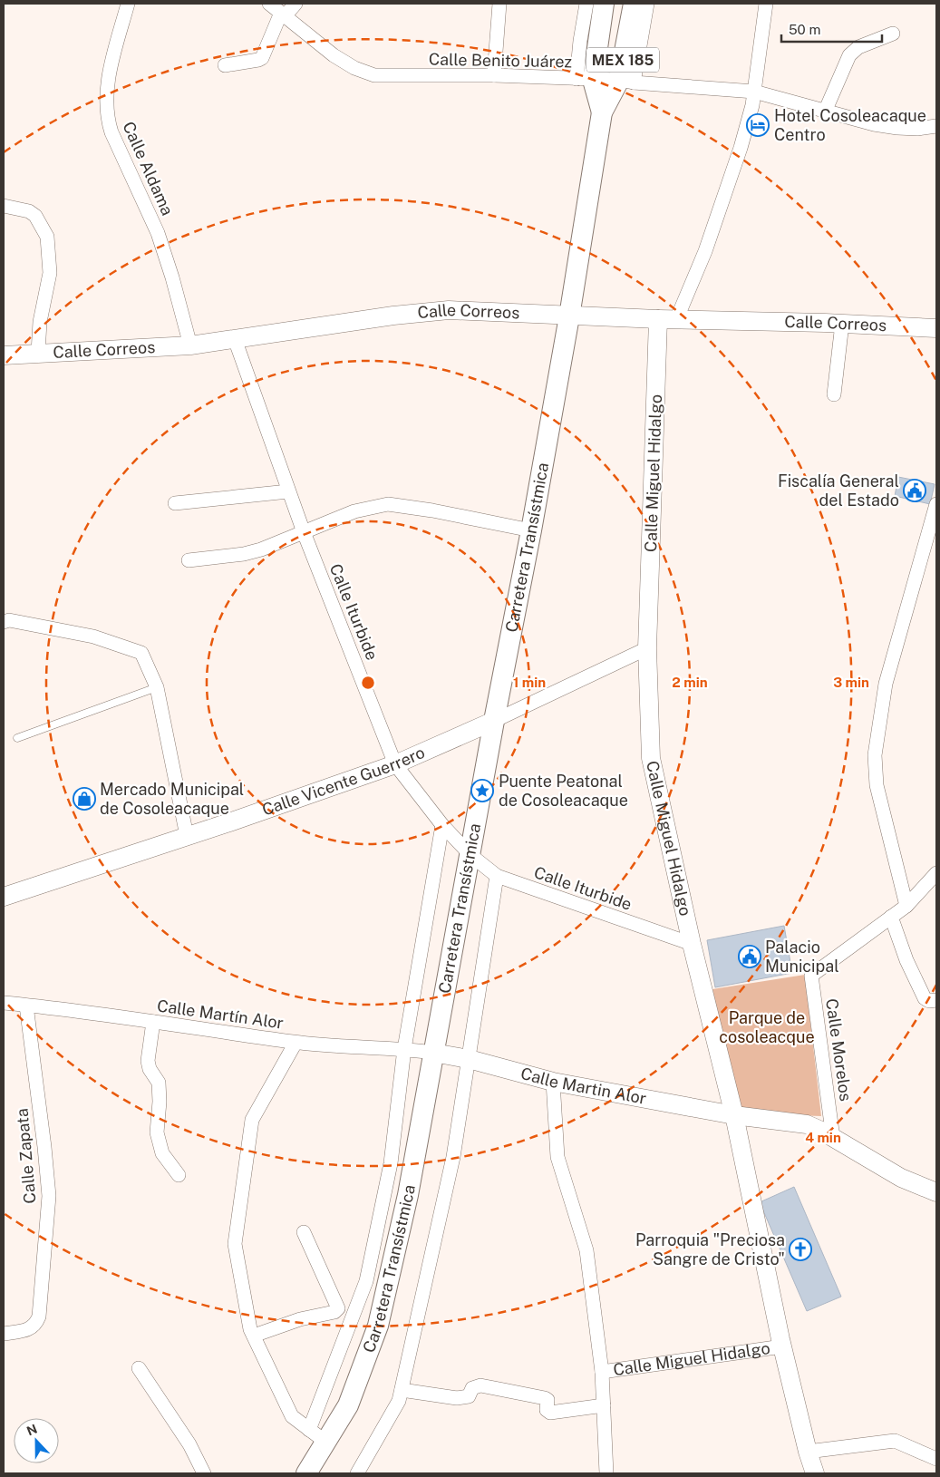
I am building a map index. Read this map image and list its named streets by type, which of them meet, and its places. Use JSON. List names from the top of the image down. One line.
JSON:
{"streets":{"main road":["MEX 185","Calle Correos","Calle Miguel Hidalgo","Carretera Transístmica","Calle Vicente Guerrero","Calle Martin Alor"],"street":["Calle Benito Juárez","Calle Aldama","Calle Iturbide","Calle Martín Alor","Calle Morelos","Calle Zapata"]},"crossings":[["Calle Benito Juárez","Carretera Transístmica"],["Calle Aldama","Calle Correos"],["Calle Correos","Calle Miguel Hidalgo"],["Calle Correos","Carretera Transístmica"],["Calle Correos","Calle Iturbide"],["Calle Miguel Hidalgo","Calle Iturbide"],["Calle Miguel Hidalgo","Calle Vicente Guerrero"],["Calle Miguel Hidalgo","Calle Martin Alor"],["Carretera Transístmica","Calle Iturbide"],["Carretera Transístmica","Calle Vicente Guerrero"],["Carretera Transístmica","Calle Martín Alor"],["Carretera Transístmica","Calle Martin Alor"],["Calle Iturbide","Calle Vicente Guerrero"],["Calle Martín Alor","Calle Martin Alor"],["Calle Martín Alor","Calle Zapata"],["Calle Morelos","Calle Martin Alor"]],"parks":["Parque de cosoleacque"],"places":{"hotel":["Hotel Cosoleacaque Centro"],"public building":["Fiscalía General del Estado","Palacio Municipal"],"place":["Puente Peatonal de Cosoleacaque"],"shop":["Mercado Municipal de Cosoleacaque"],"church":["Parroquia \"Preciosa Sangre de Cristo\""]},"scale_bar":"50 m","north":"top","rings":["1 min","2 min","3 min","4 min"]}
